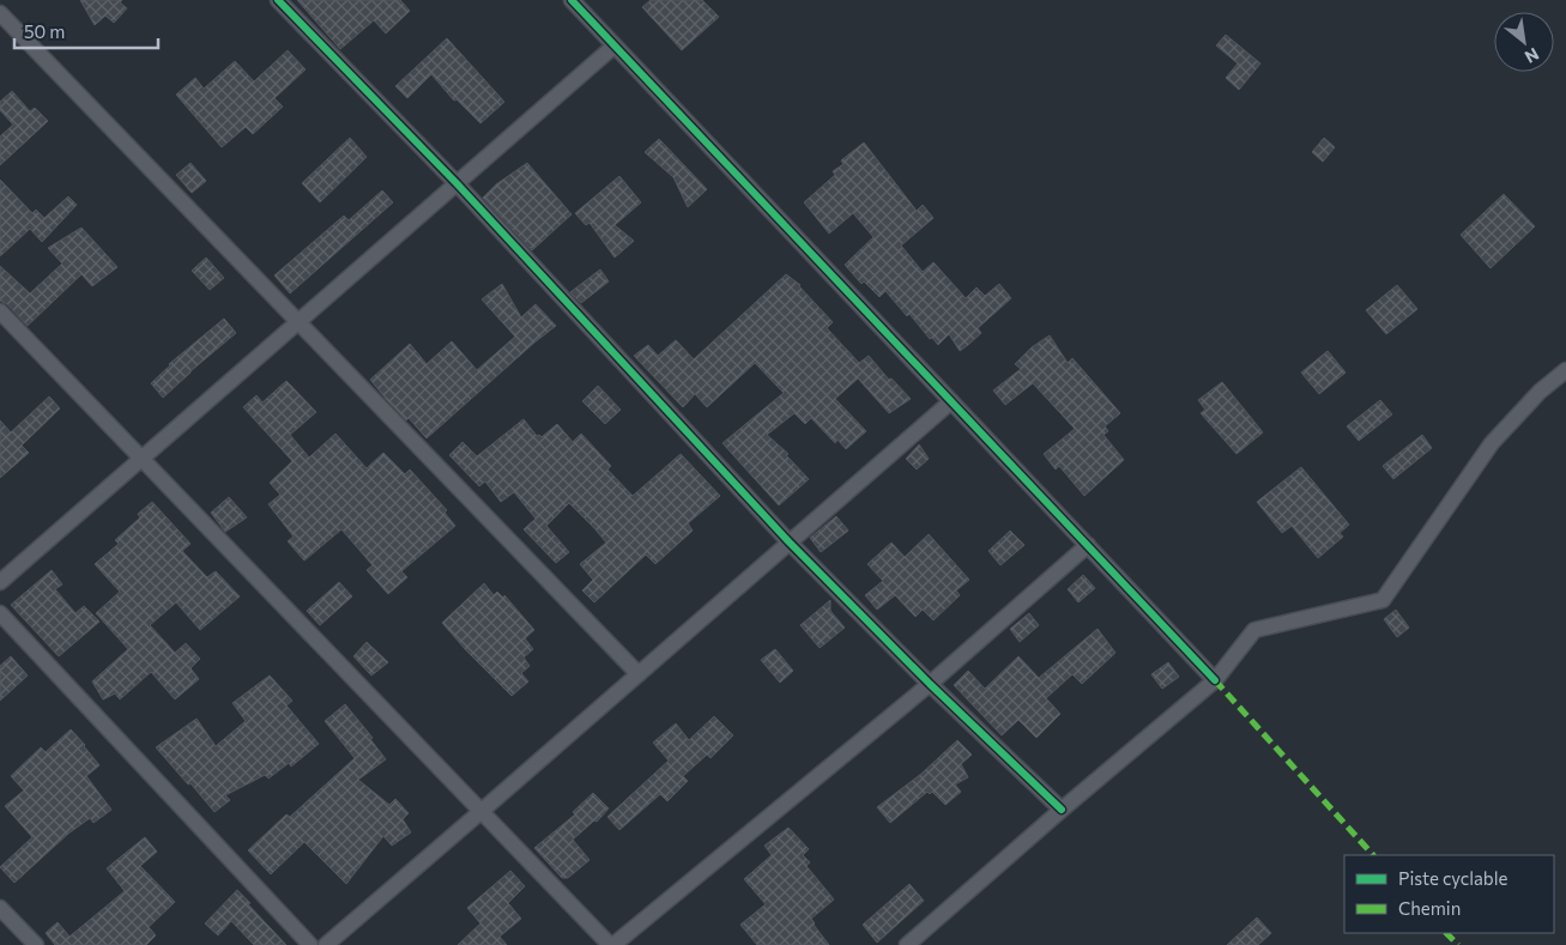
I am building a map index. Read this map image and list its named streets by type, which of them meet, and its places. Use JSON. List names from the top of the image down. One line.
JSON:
{"legend":["Piste cyclable","Chemin"],"scale_bar":"50 m","north":"bottom right"}
